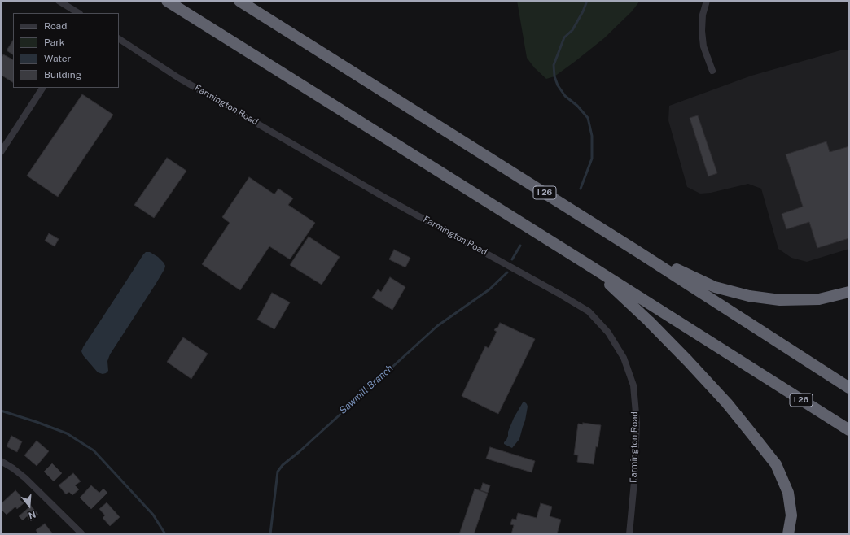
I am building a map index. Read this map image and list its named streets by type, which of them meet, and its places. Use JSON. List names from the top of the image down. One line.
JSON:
{"streets":{"highway":["I 26"],"street":["Farmington Road"]},"water":["Sawmill Branch"],"legend":["Road","Park","Water","Building"],"north":"bottom"}
